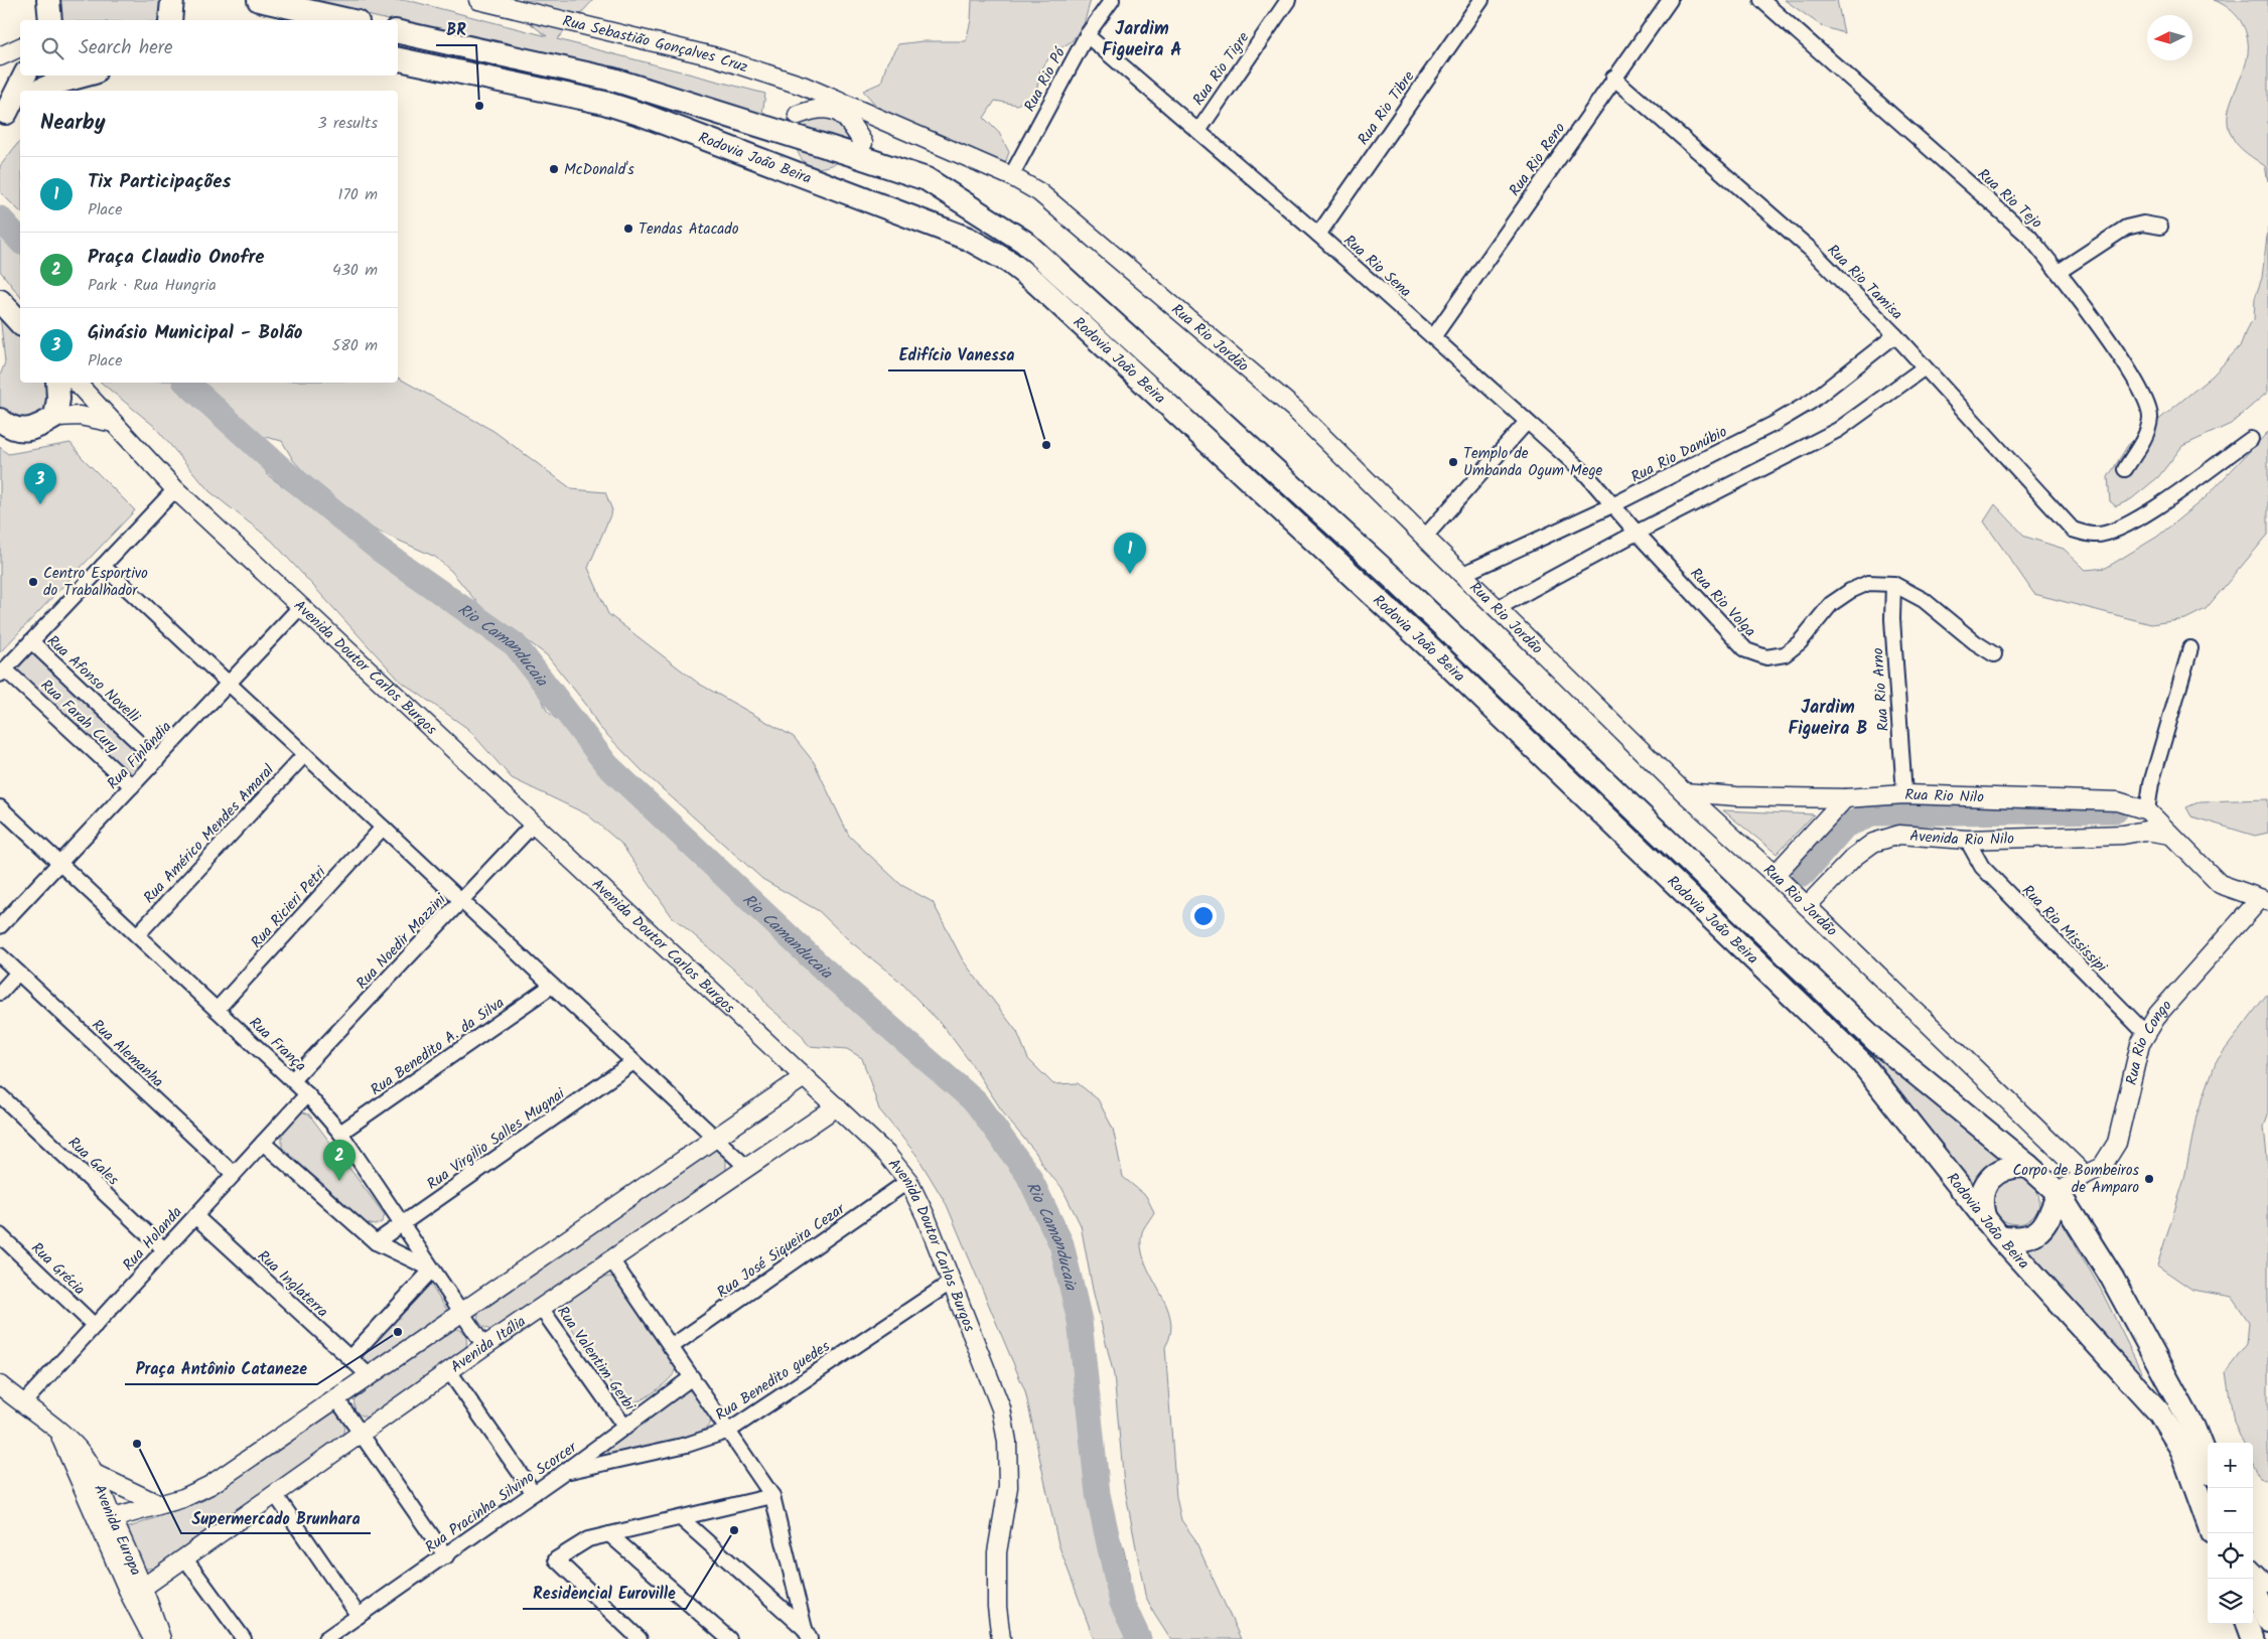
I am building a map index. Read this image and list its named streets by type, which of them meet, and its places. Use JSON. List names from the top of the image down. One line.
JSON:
{"streets":{"main road":["Rodovia João Beira"],"street":["Rua Sebastião Gonçalves Cruz","Rua Rio Tigre","Rua Rio Pó","Rua Rio Tibre","Rua Rio Reno","Rua Rio Tejo","Rua Rio Sena","Rua Rio Tamisa","Rua Rio Jordão","Rua Rio Danúbio","Rua Rio Volga","Avenida Doutor Carlos Burgos","Rua Afonso Novelli","Rua Rio Arno","Rua Farah Cury","Rua Finlândia","Rua Rio Nilo","Rua Américo Mendes Amaral","Avenida Rio Nilo","Rua Ricieri Petri","Rua Rio Mississipi","Rua Noedir Mazzini","Rua França","Rua Rio Congo","Rua Benedito A. da Silva","Rua Alemanha","Rua Virgilio Salles Mugnai","Rua Gales","Rua Holanda","Rua José Siqueira Cezar","Rua Grécia","Rua Inglaterra","Avenida Itália","Rua Valentim Gerbi","Rua Benedito guedes","Rua Pracinha Silvino Scorcer","Avenida Europa"]},"crossings":[["Rua Sebastião Gonçalves Cruz","Rua Rio Jordão"],["Rua Rio Tigre","Rua Rio Sena"],["Rua Rio Pó","Rua Rio Sena"],["Rua Rio Pó","Rua Rio Jordão"],["Rua Rio Tibre","Rua Rio Sena"],["Rodovia João Beira","Rua Rio Congo"],["Rua Rio Reno","Rua Rio Sena"],["Rua Rio Reno","Rua Rio Tamisa"],["Rua Rio Sena","Rua Rio Danúbio"],["Rua Rio Sena","Rua Rio Volga"],["Rua Rio Tamisa","Rua Rio Danúbio"],["Rua Rio Jordão","Rua Rio Danúbio"],["Rua Rio Jordão","Rua Rio Nilo"],["Rua Rio Jordão","Avenida Rio Nilo"],["Rua Rio Jordão","Rua Rio Congo"],["Rua Rio Volga","Rua Rio Arno"],["Avenida Doutor Carlos Burgos","Rua Finlândia"],["Avenida Doutor Carlos Burgos","Rua Noedir Mazzini"],["Avenida Doutor Carlos Burgos","Rua José Siqueira Cezar"],["Avenida Doutor Carlos Burgos","Avenida Itália"],["Avenida Doutor Carlos Burgos","Rua Benedito guedes"],["Rua Afonso Novelli","Rua Finlândia"],["Rua Rio Arno","Rua Rio Nilo"],["Rua Farah Cury","Rua Finlândia"],["Rua Finlândia","Rua França"],["Rua Américo Mendes Amaral","Rua França"],["Avenida Rio Nilo","Rua Rio Mississipi"],["Rua Ricieri Petri","Rua França"],["Rua Rio Mississipi","Rua Rio Congo"],["Rua Noedir Mazzini","Rua França"],["Rua França","Rua Benedito A. da Silva"],["Rua França","Rua Virgilio Salles Mugnai"],["Rua França","Rua Holanda"],["Rua França","Avenida Itália"],["Rua Alemanha","Rua Holanda"],["Rua Gales","Rua Holanda"],["Rua Holanda","Rua Grécia"],["Rua Holanda","Rua Inglaterra"],["Rua Holanda","Avenida Europa"],["Avenida Itália","Rua Valentim Gerbi"],["Avenida Itália","Avenida Europa"],["Rua Valentim Gerbi","Rua Pracinha Silvino Scorcer"],["Rua Benedito guedes","Rua Pracinha Silvino Scorcer"]],"districts":["Jardim Figueira A","Jardim Figueira B"],"water":["Rio Camanducaia"],"places":["BR","McDonald's","Tendas Atacado","Edifício Vanessa","Templo de Umbanda Ogum Mege","Centro Esportivo do Trabalhador","Corpo de Bombeiros de Amparo","Praça Antônio Cataneze","Supermercado Brunhara","Residencial Euroville"],"north":"left","page":{"search":"Search here","heading":["Nearby","3 results"],"list":[{"mark":"1","name":"Tix Participações","note":"Place","value":"170 m"},{"mark":"2","name":"Praça Claudio Onofre","note":"Park · Rua Hungria","value":"430 m"},{"mark":"3","name":"Ginásio Municipal - Bolão","note":"Place","value":"580 m"}],"pins":["3","1","2"],"map_buttons":["+","−"]}}
